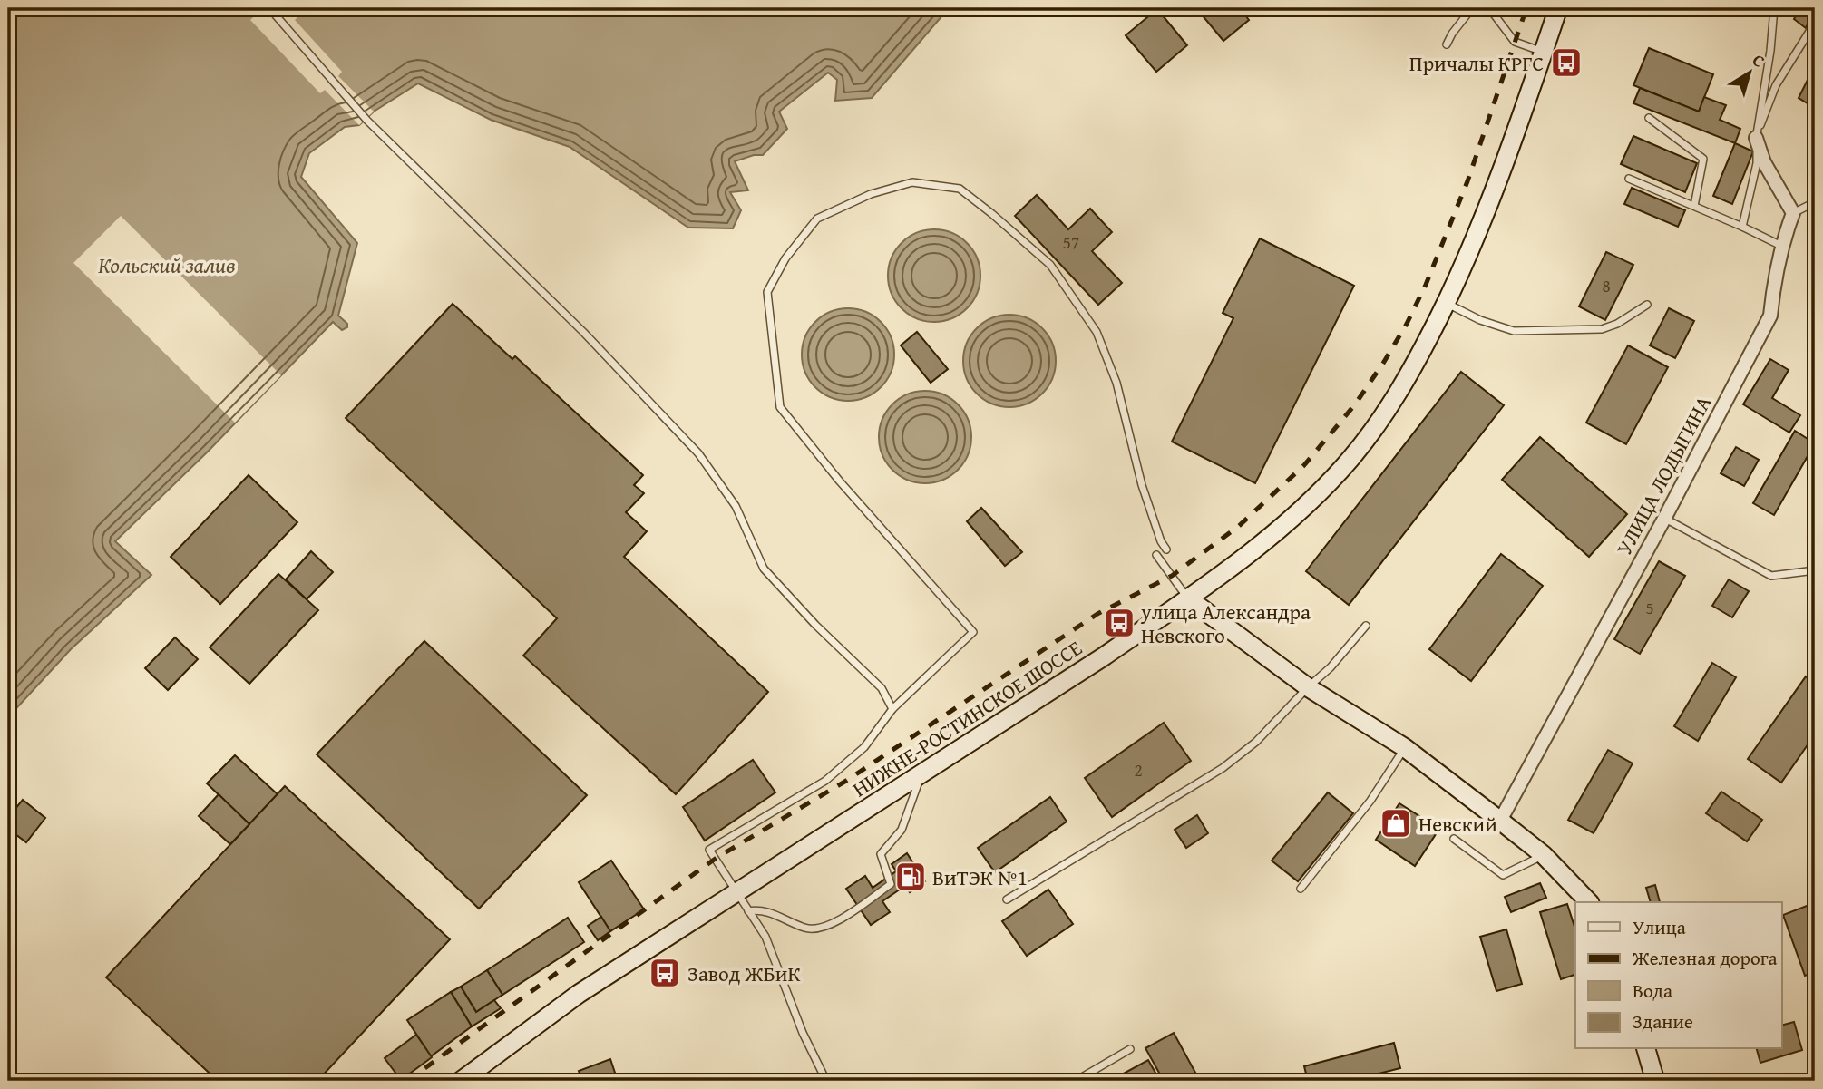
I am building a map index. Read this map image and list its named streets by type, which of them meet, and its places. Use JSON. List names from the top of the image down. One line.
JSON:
{"streets":{"street":["УЛИЦА ЛОДЫГИНА","НИЖНЕ-РОСТИНСКОЕ ШОССЕ"]},"water":["Кольский залив"],"places":{"bus stop":["Причалы КРГС","улица Александра Невского","Завод ЖБиК"],"shop":["Невский"],"fuel station":["ВиТЭК №1"]},"house_numbers":["57","8","5","2"],"legend":["Улица","Железная дорога","Вода","Здание"],"north":"top right"}
